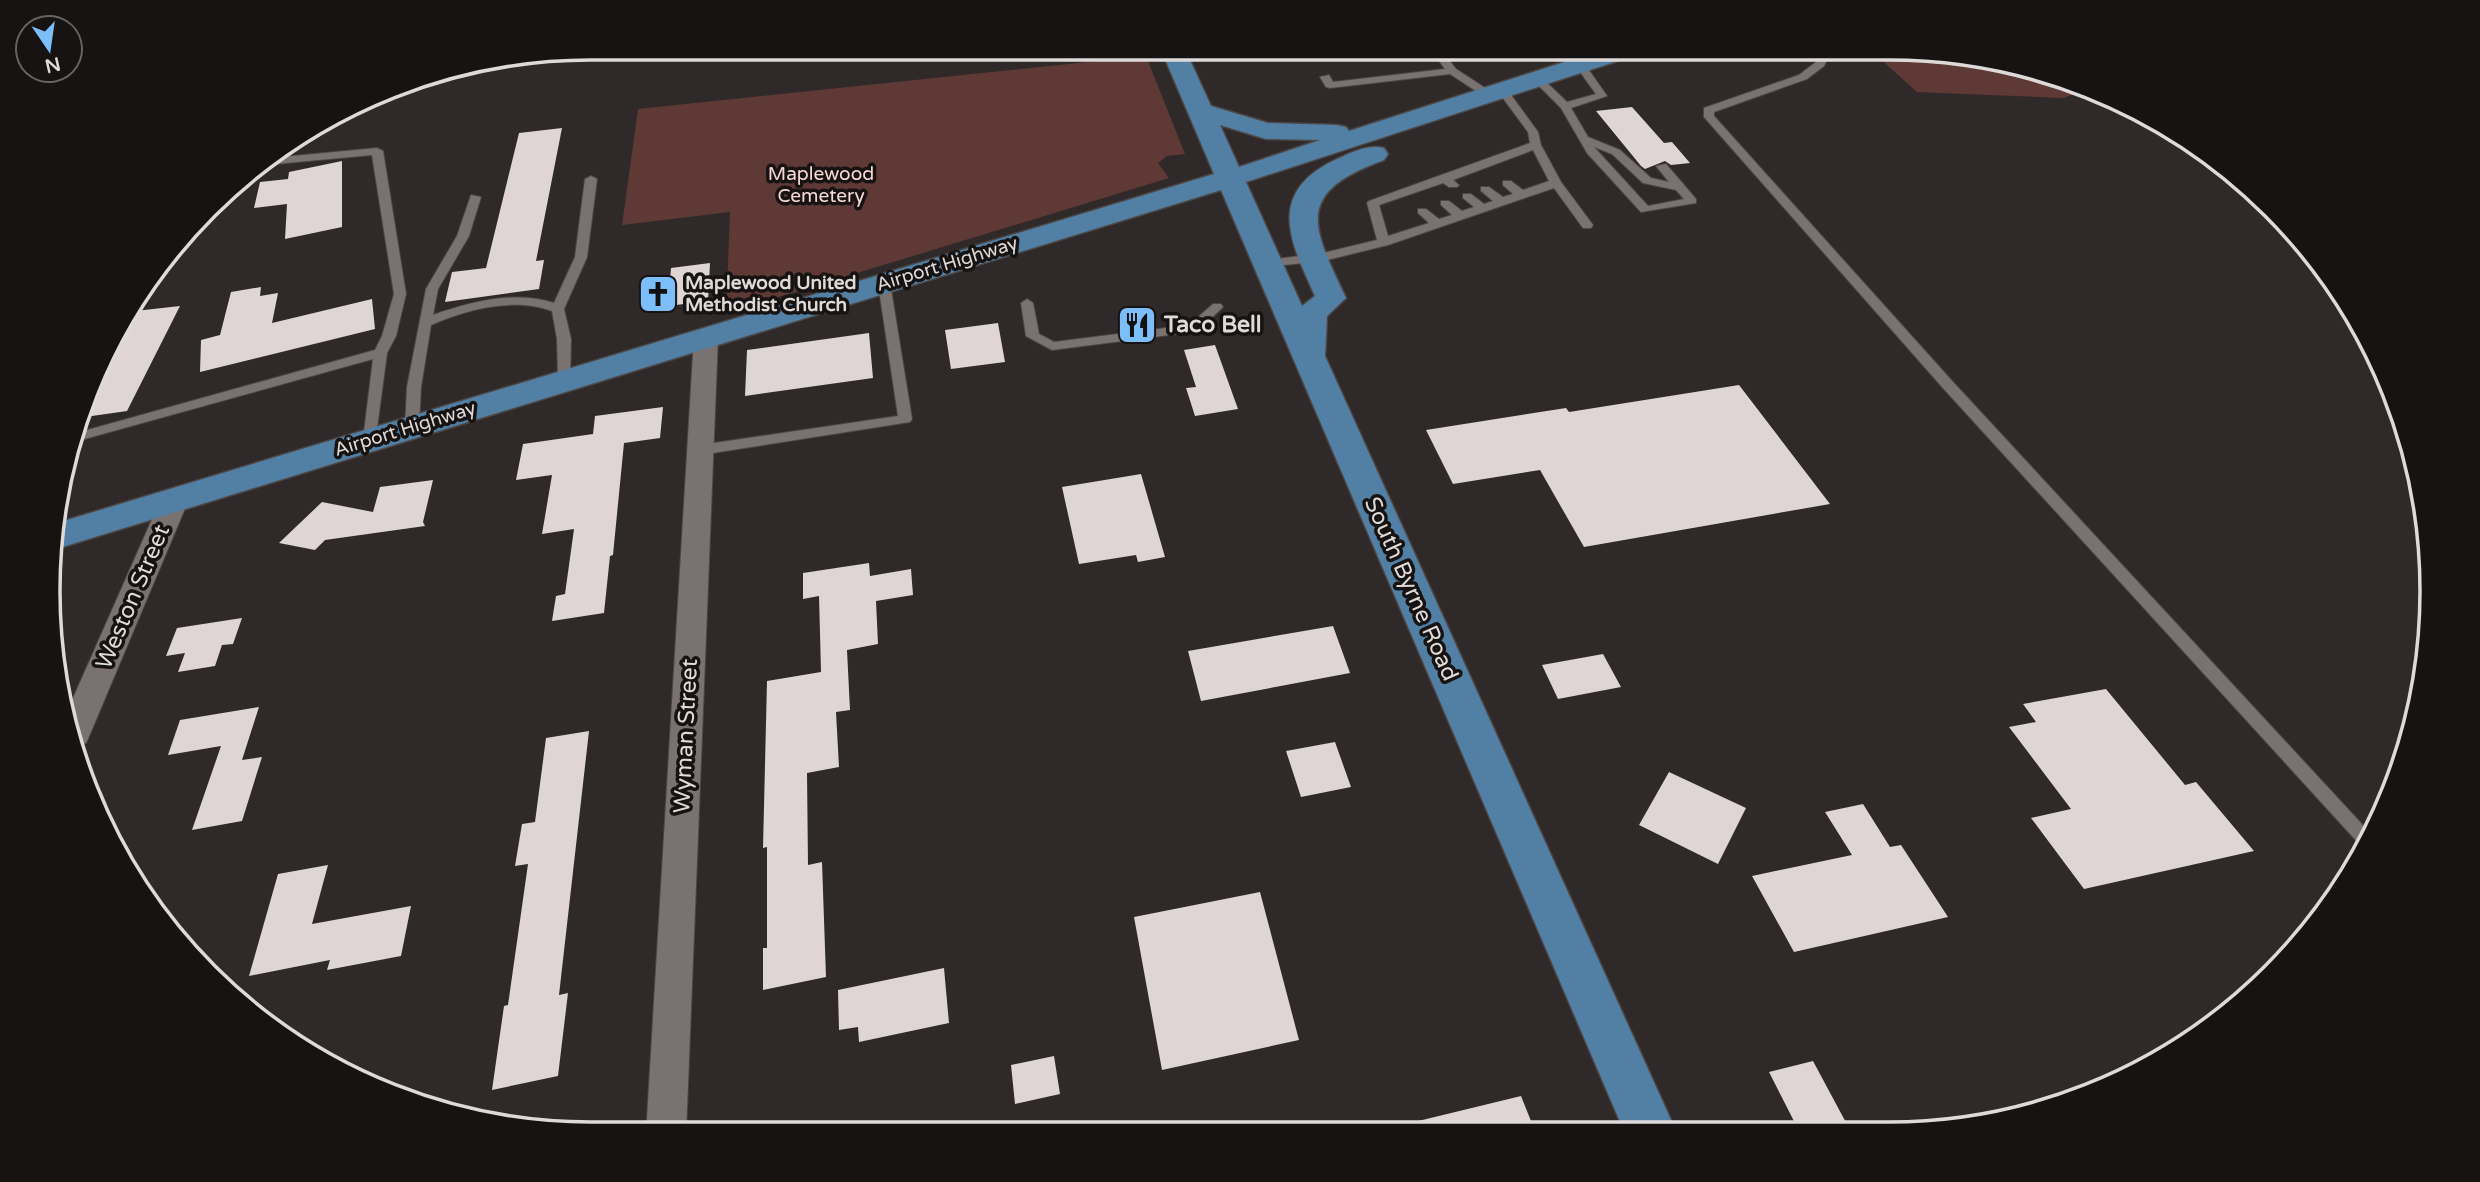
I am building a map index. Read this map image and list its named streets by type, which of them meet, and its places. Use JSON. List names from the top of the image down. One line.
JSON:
{"streets":{"main road":["Airport Highway","South Byrne Road"],"street":["Weston Street","Wyman Street"]},"crossings":[["Airport Highway","South Byrne Road"],["Airport Highway","Weston Street"],["Airport Highway","Wyman Street"]],"parks":["Maplewood Cemetery"],"places":{"church":["Maplewood United Methodist Church"],"restaurant":["Taco Bell"]},"north":"bottom"}
